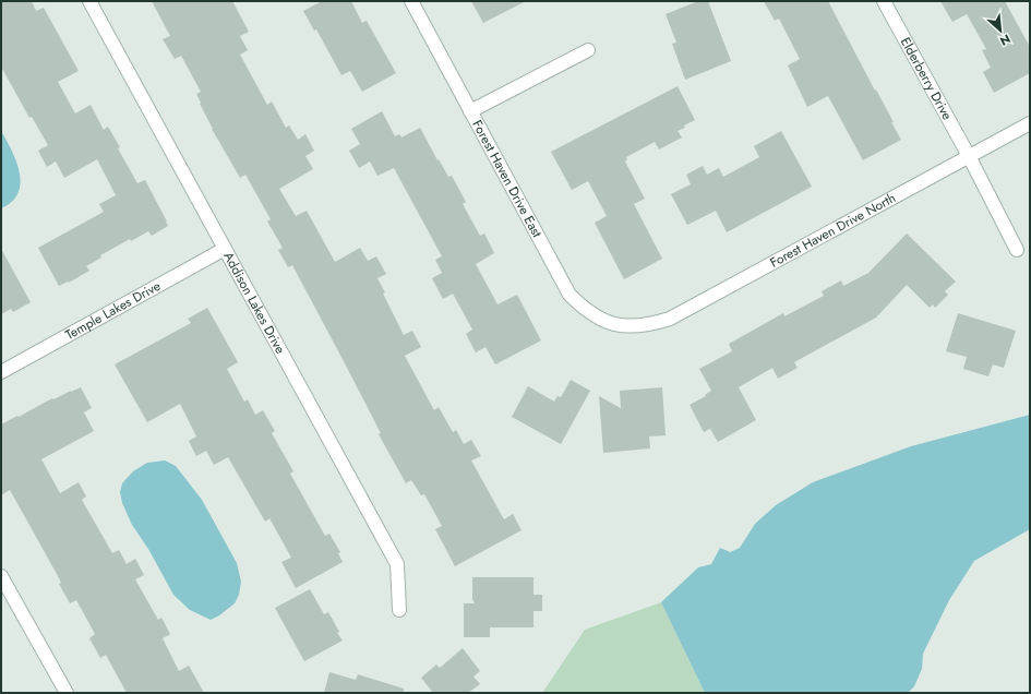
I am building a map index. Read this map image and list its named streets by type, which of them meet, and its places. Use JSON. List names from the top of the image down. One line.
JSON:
{"streets":{"street":["Elderberry Drive","Forest Haven Drive East","Forest Haven Drive North","Addison Lakes Drive","Temple Lakes Drive"]},"crossings":[["Elderberry Drive","Forest Haven Drive North"],["Forest Haven Drive East","Forest Haven Drive North"],["Addison Lakes Drive","Temple Lakes Drive"]],"north":"bottom right"}
